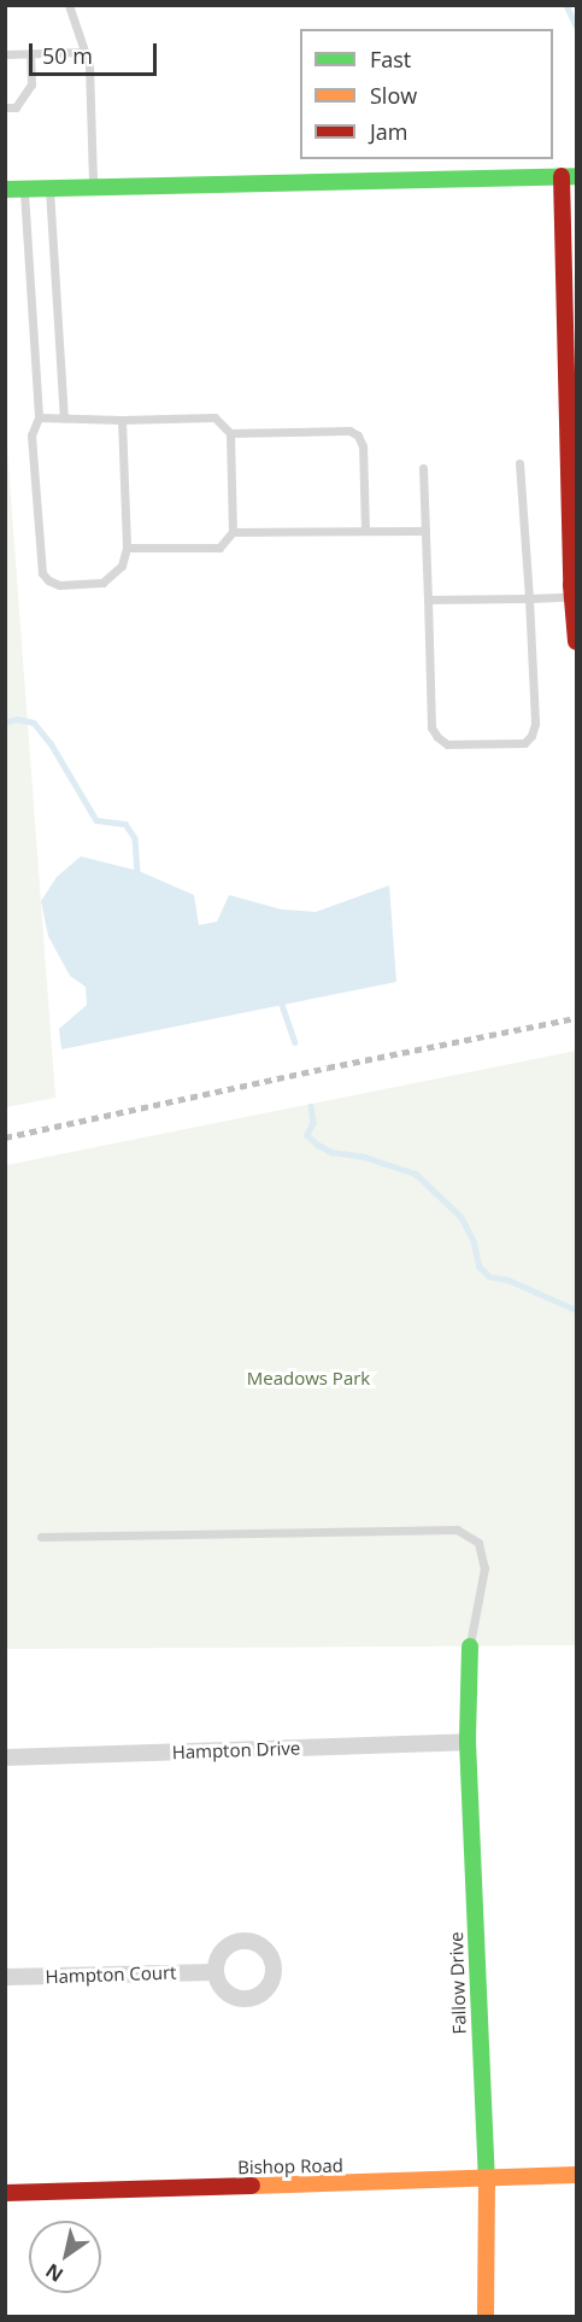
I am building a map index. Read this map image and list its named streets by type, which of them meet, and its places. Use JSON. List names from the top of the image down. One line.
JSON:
{"streets":{"street":["Hampton Drive","Hampton Court","Fallow Drive","Bishop Road"]},"crossings":[["Hampton Drive","Fallow Drive"],["Fallow Drive","Bishop Road"]],"parks":["Meadows Park"],"legend":["Fast","Slow","Jam"],"scale_bar":"50 m","north":"bottom left"}
